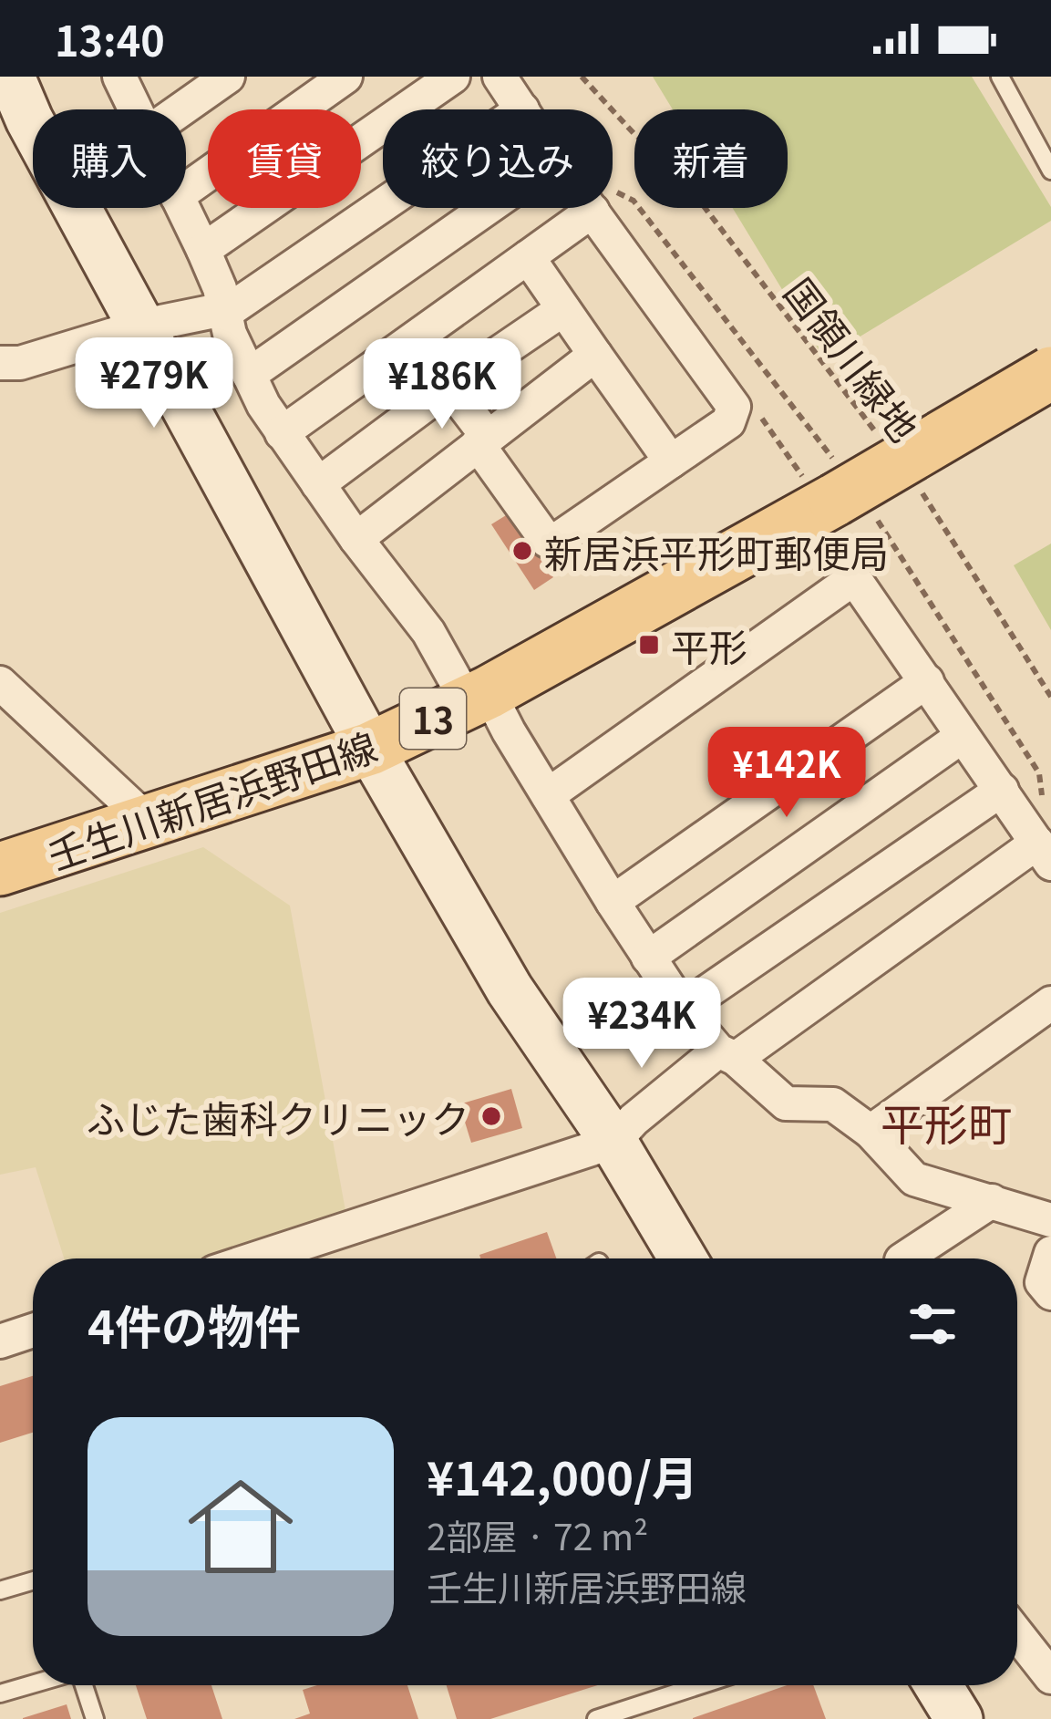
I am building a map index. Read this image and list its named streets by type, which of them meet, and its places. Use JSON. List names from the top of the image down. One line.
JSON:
{"streets":{"main road":["13","壬生川新居浜野田線"],"path":["国領川緑地"]},"districts":["平形町"],"places":{"other":["新居浜平形町郵便局","ふじた歯科クリニック"],"transit":["平形"]},"page":{"status":"13:40","chip":["購入","賃貸","絞り込み","新着"],"price":["¥279K","¥186K","¥142K","¥234K"],"heading":"4件の物件","list":[{"name":"¥142,000/月","note":"2部屋 · 72 m² · 壬生川新居浜野田線"}]}}
